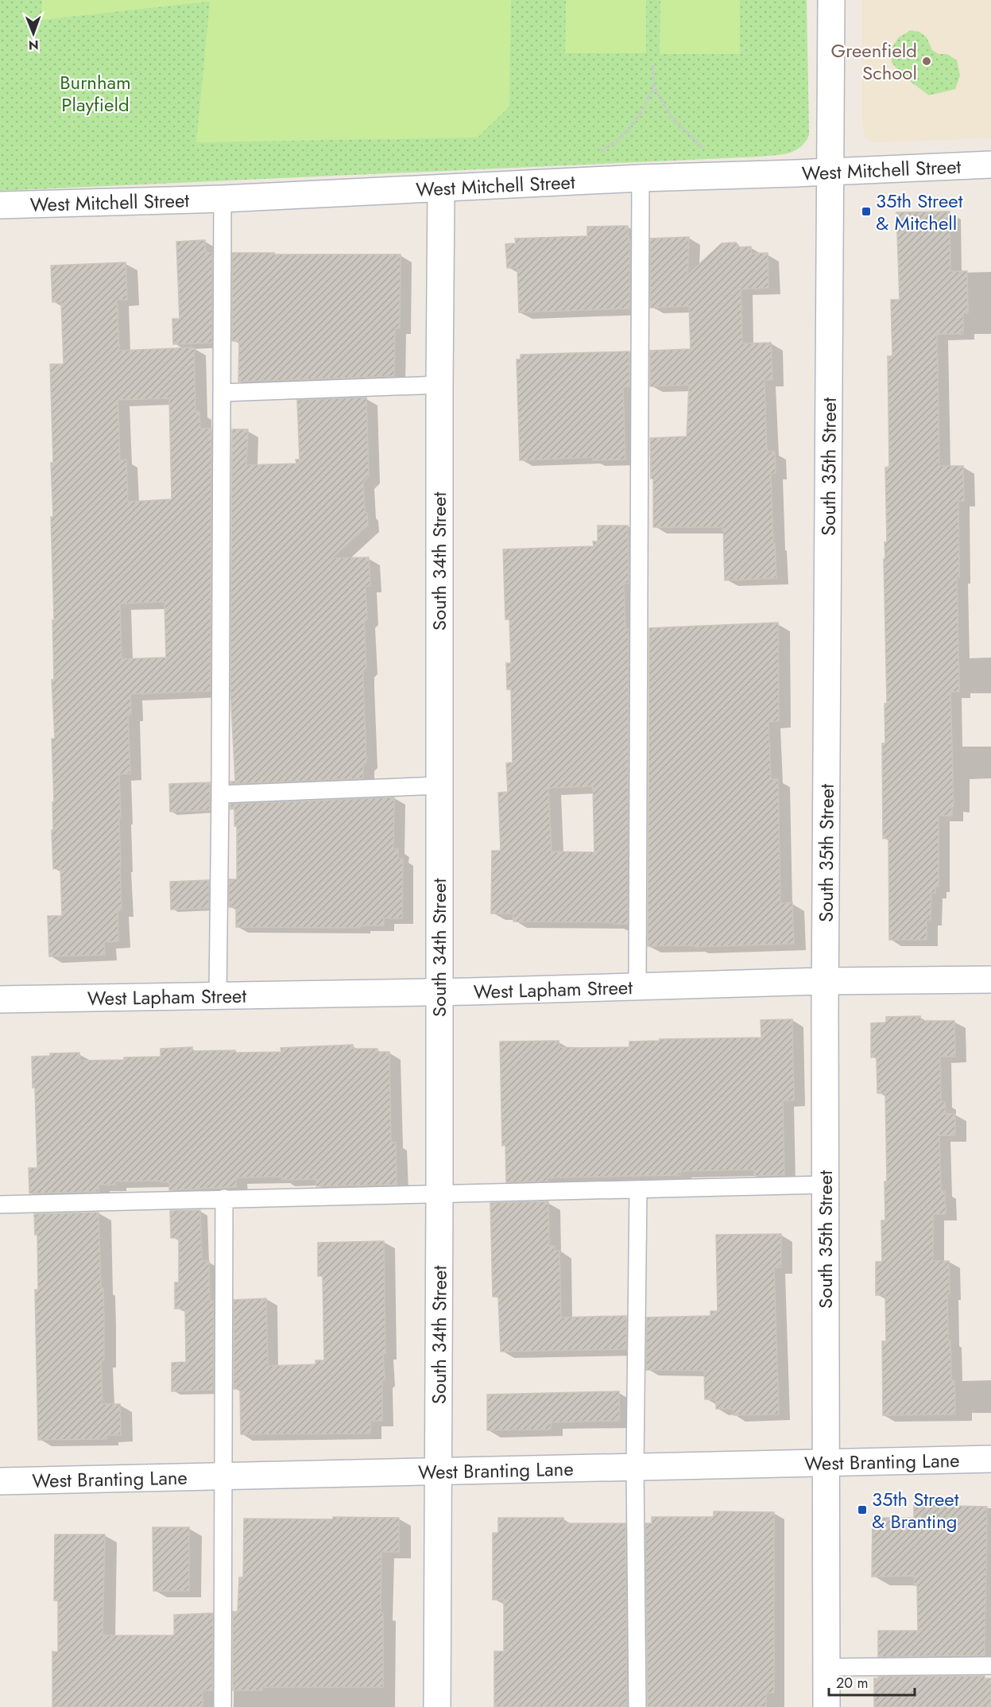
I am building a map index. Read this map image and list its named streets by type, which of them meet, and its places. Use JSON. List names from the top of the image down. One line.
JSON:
{"streets":{"street":["West Mitchell Street","South 35th Street","South 34th Street","West Lapham Street","West Branting Lane"]},"crossings":[["West Mitchell Street","South 35th Street"],["West Mitchell Street","South 34th Street"],["South 35th Street","West Lapham Street"],["South 35th Street","West Branting Lane"],["South 34th Street","West Lapham Street"],["South 34th Street","West Branting Lane"]],"parks":["Burnham Playfield"],"places":{"other":["Greenfield School"],"transit":["35th Street & Mitchell","35th Street & Branting"]},"scale_bar":"20 m","north":"bottom"}
